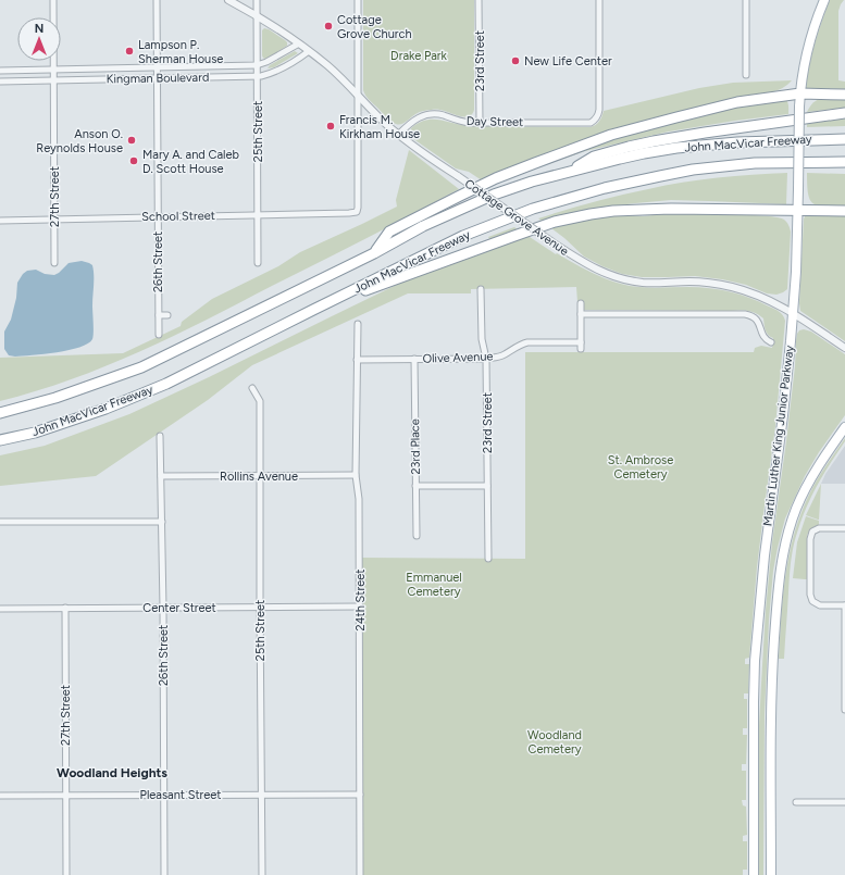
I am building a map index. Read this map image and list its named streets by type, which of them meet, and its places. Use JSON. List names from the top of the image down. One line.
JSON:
{"streets":{"highway":["John MacVicar Freeway"],"main road":["Martin Luther King Junior Parkway"],"street":["23rd Street","Kingman Boulevard","Day Street","25th Street","27th Street","School Street","Cottage Grove Avenue","26th Street","Olive Avenue","23rd Place","Rollins Avenue","24th Street","Center Street","Pleasant Street"]},"crossings":[["23rd Street","Day Street"],["23rd Street","Olive Avenue"],["Kingman Boulevard","25th Street"],["Kingman Boulevard","27th Street"],["Kingman Boulevard","Cottage Grove Avenue"],["Kingman Boulevard","26th Street"],["Day Street","Cottage Grove Avenue"],["25th Street","School Street"],["25th Street","Cottage Grove Avenue"],["25th Street","Rollins Avenue"],["25th Street","Center Street"],["25th Street","Pleasant Street"],["27th Street","School Street"],["27th Street","Center Street"],["27th Street","Pleasant Street"],["School Street","Cottage Grove Avenue"],["School Street","26th Street"],["Cottage Grove Avenue","Martin Luther King Junior Parkway"],["26th Street","Rollins Avenue"],["26th Street","Center Street"],["26th Street","Pleasant Street"],["Olive Avenue","23rd Place"],["Olive Avenue","24th Street"],["Rollins Avenue","24th Street"],["24th Street","Center Street"],["24th Street","Pleasant Street"]],"districts":["Woodland Heights"],"parks":["Drake Park","St. Ambrose Cemetery","Emmanuel Cemetery","Woodland Cemetery"],"places":["Cottage Grove Church","Lampson P. Sherman House","New Life Center","Francis M. Kirkham House","Anson O. Reynolds House","Mary A. and Caleb D. Scott House"],"north":"top"}
